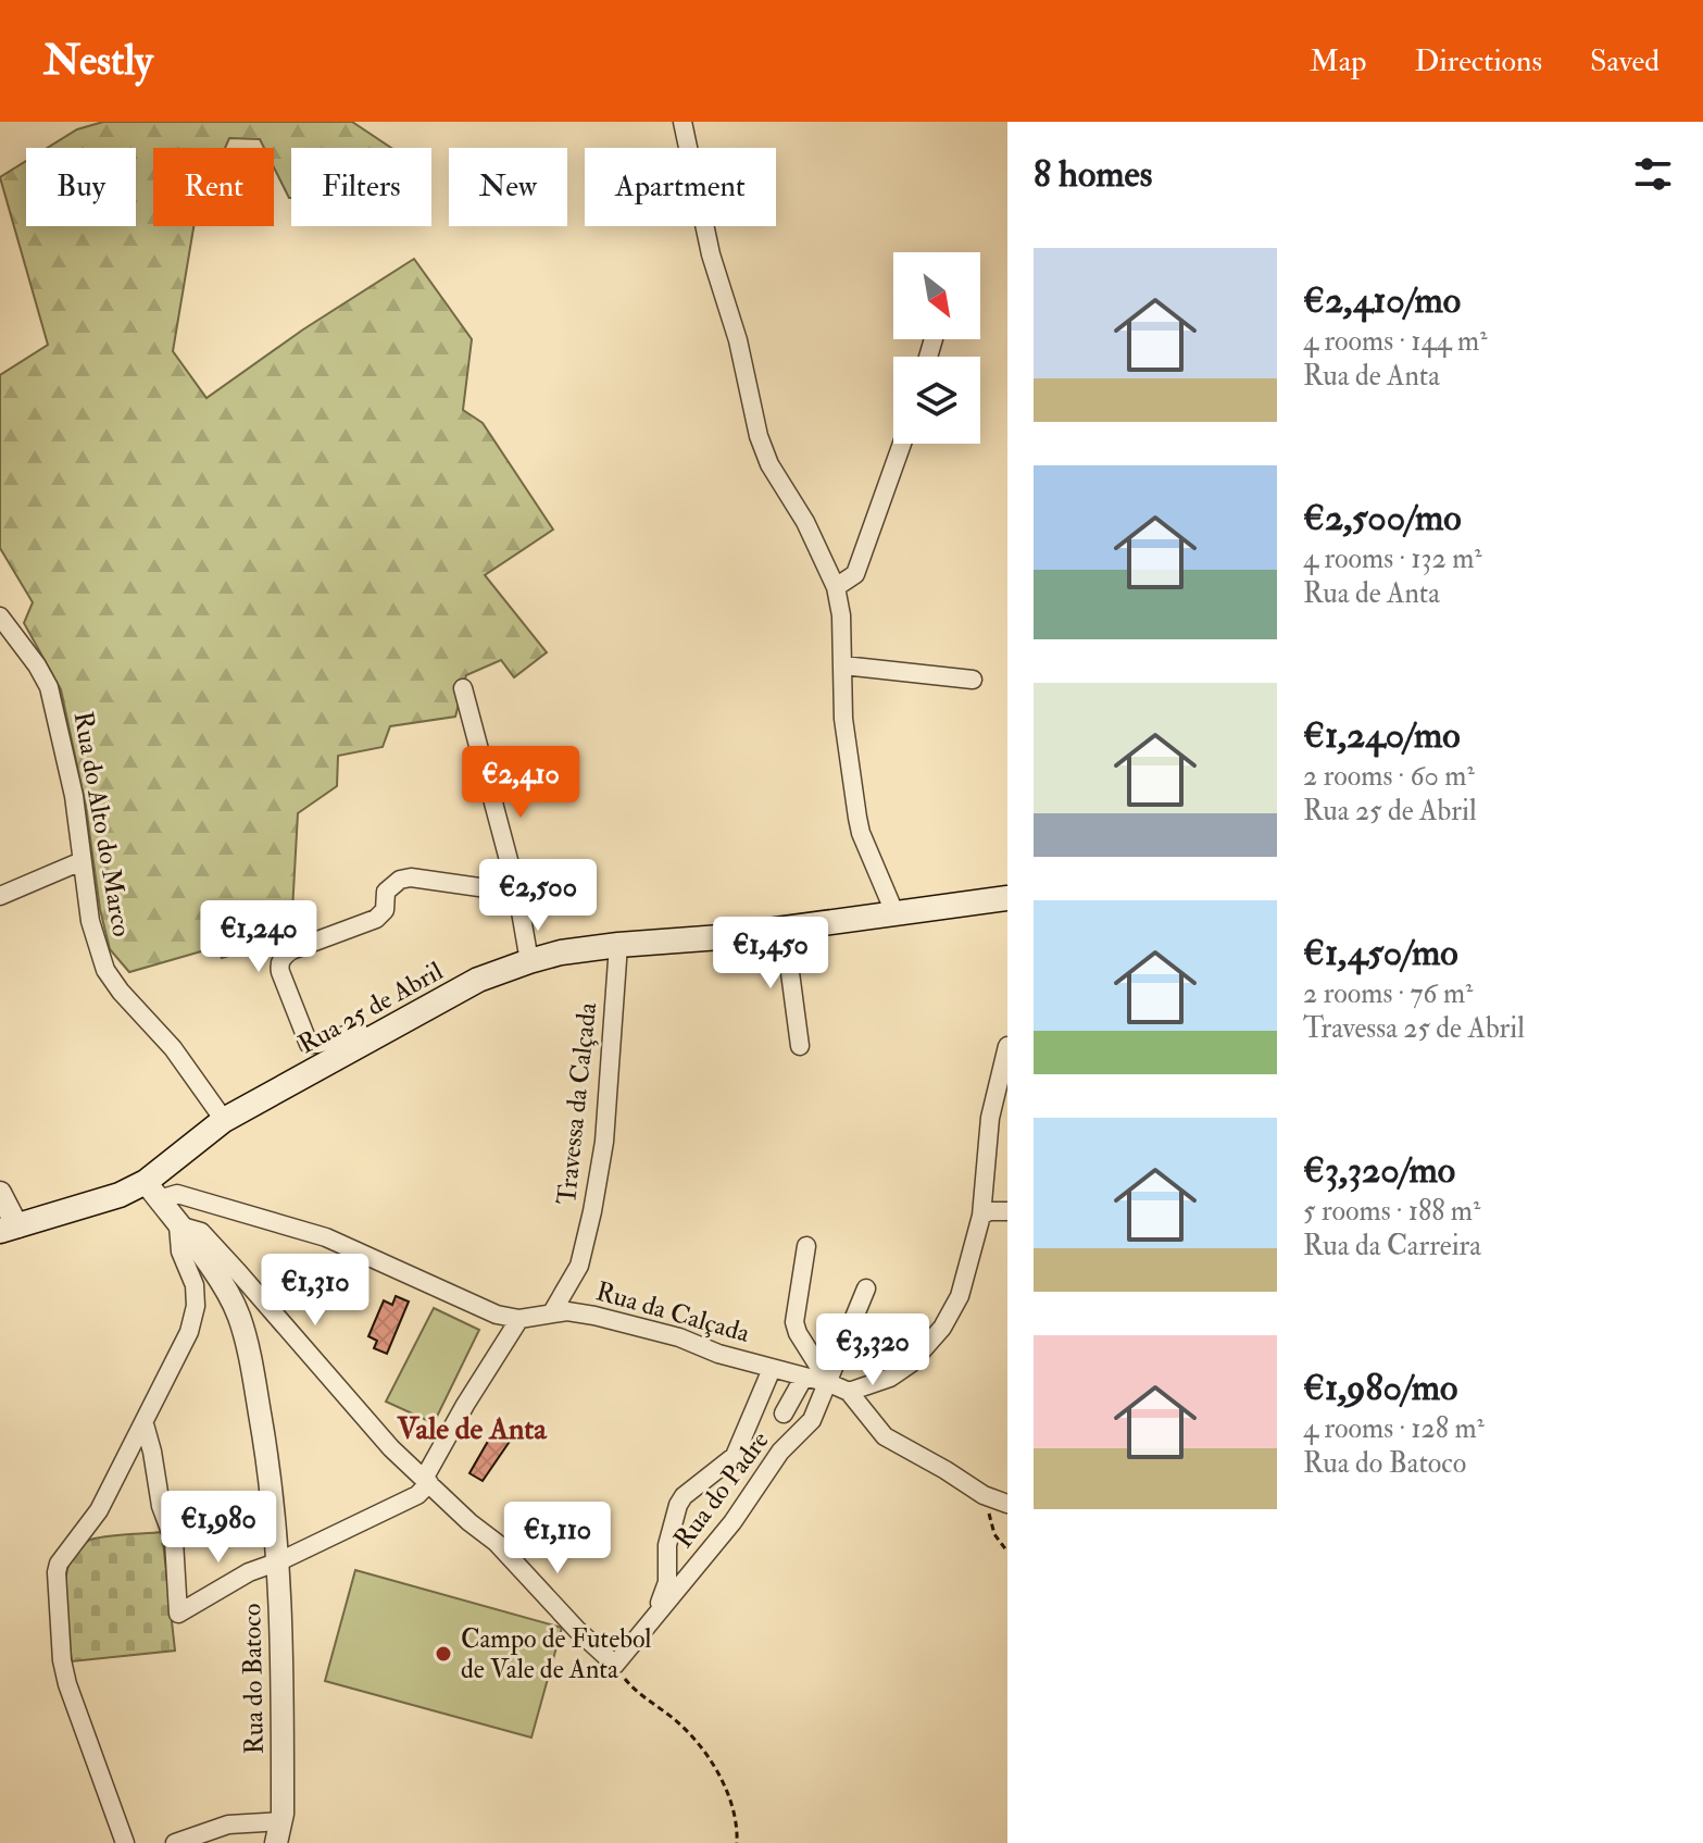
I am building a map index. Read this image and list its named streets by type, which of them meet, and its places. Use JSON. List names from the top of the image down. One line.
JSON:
{"streets":{"main road":["Rua 25 de Abril"],"street":["Rua do Alto do Marco","Travessa da Calçada","Rua da Calçada","Rua do Padre","Rua do Batoco"]},"crossings":[["Rua do Alto do Marco","Rua 25 de Abril"],["Rua 25 de Abril","Travessa da Calçada"],["Rua 25 de Abril","Rua da Calçada"],["Rua 25 de Abril","Rua do Batoco"],["Travessa da Calçada","Rua da Calçada"],["Rua da Calçada","Rua do Padre"],["Rua da Calçada","Rua do Batoco"]],"districts":["Vale de Anta"],"places":["Campo de Futebol de Vale de Anta"],"north":"bottom right","page":{"header":"Nestly","nav":["Map","Directions","Saved"],"heading":"8 homes","chip":["Buy","Rent","Filters","New","Apartment"],"list":[{"name":"€2,410/mo","note":"4 rooms · 144 m² · Rua de Anta"},{"name":"€2,500/mo","note":"4 rooms · 132 m² · Rua de Anta"},{"name":"€1,240/mo","note":"2 rooms · 60 m² · Rua 25 de Abril"},{"name":"€1,450/mo","note":"2 rooms · 76 m² · Travessa 25 de Abril"},{"name":"€3,320/mo","note":"5 rooms · 188 m² · Rua da Carreira"},{"name":"€1,980/mo","note":"4 rooms · 128 m² · Rua do Batoco"}],"price":["€2,410","€2,500","€1,240","€1,450","€1,310","€3,320","€1,980","€1,110"]}}
